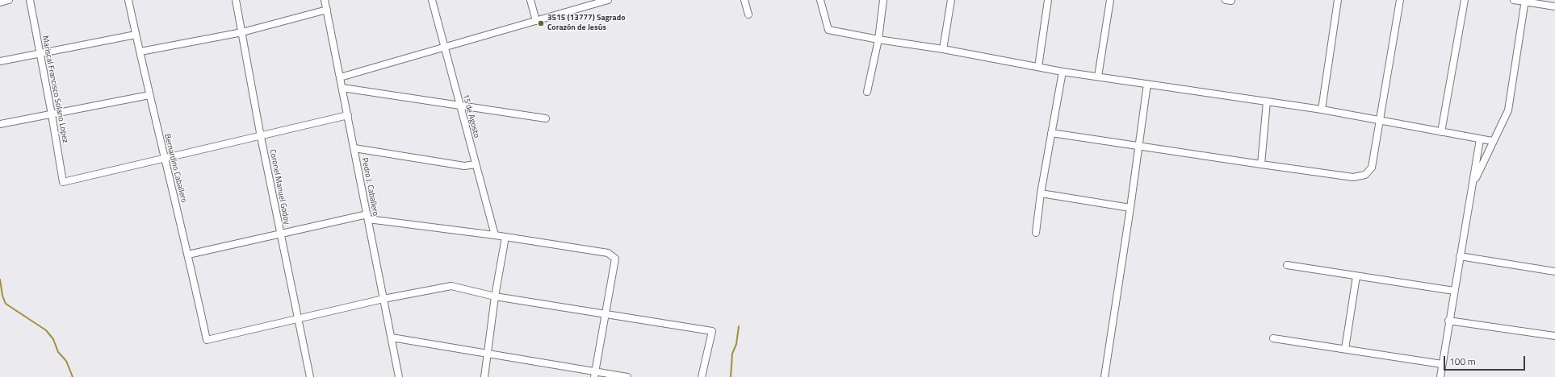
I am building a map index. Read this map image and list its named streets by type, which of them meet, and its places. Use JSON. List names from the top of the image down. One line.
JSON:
{"streets":{"street":["Mariscal Francisco Solano Lopez","15 de Agosto","Bernardino Caballero","Coronel Manuel Godoy","Pedro J. Caballero"]},"crossings":[["Mariscal Francisco Solano Lopez","Bernardino Caballero"],["Bernardino Caballero","Coronel Manuel Godoy"]],"places":["3515 (13777) Sagrado Corazón de Jesús"],"scale_bar":"100 m"}
